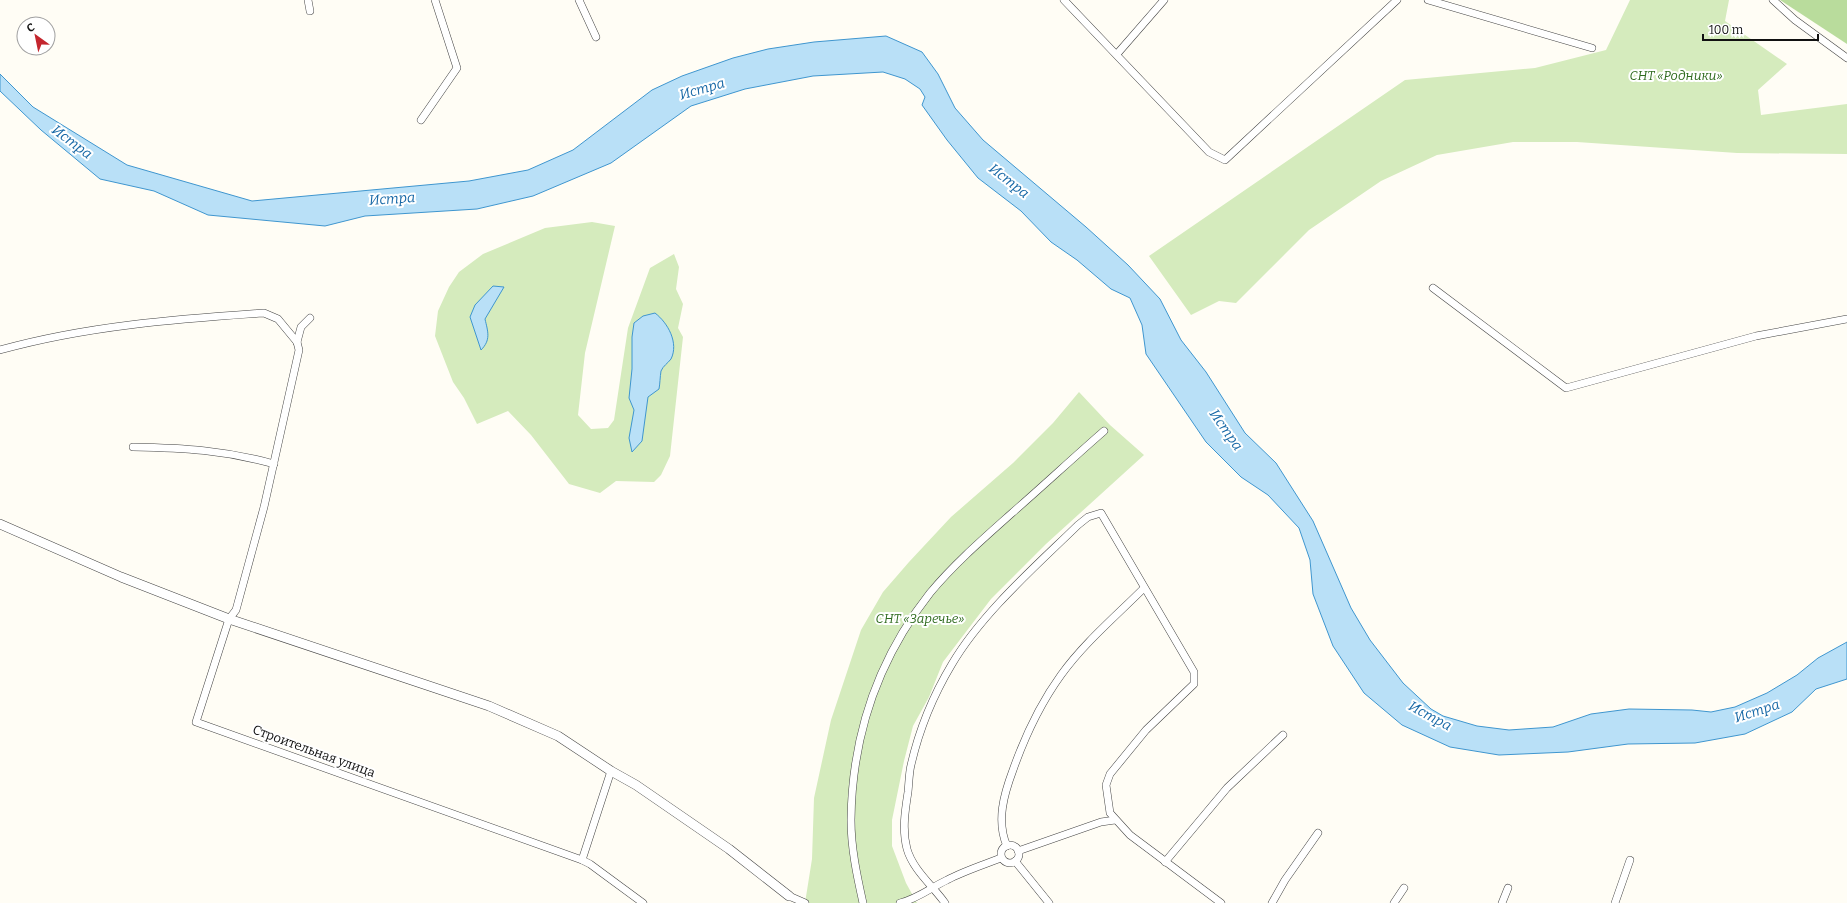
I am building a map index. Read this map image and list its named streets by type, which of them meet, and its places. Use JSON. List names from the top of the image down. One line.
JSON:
{"streets":{"street":["Строительная улица"]},"water":["Истра"],"parks":["СНТ «Родники»","СНТ «Заречье»"],"scale_bar":"100 m","north":"top left"}
